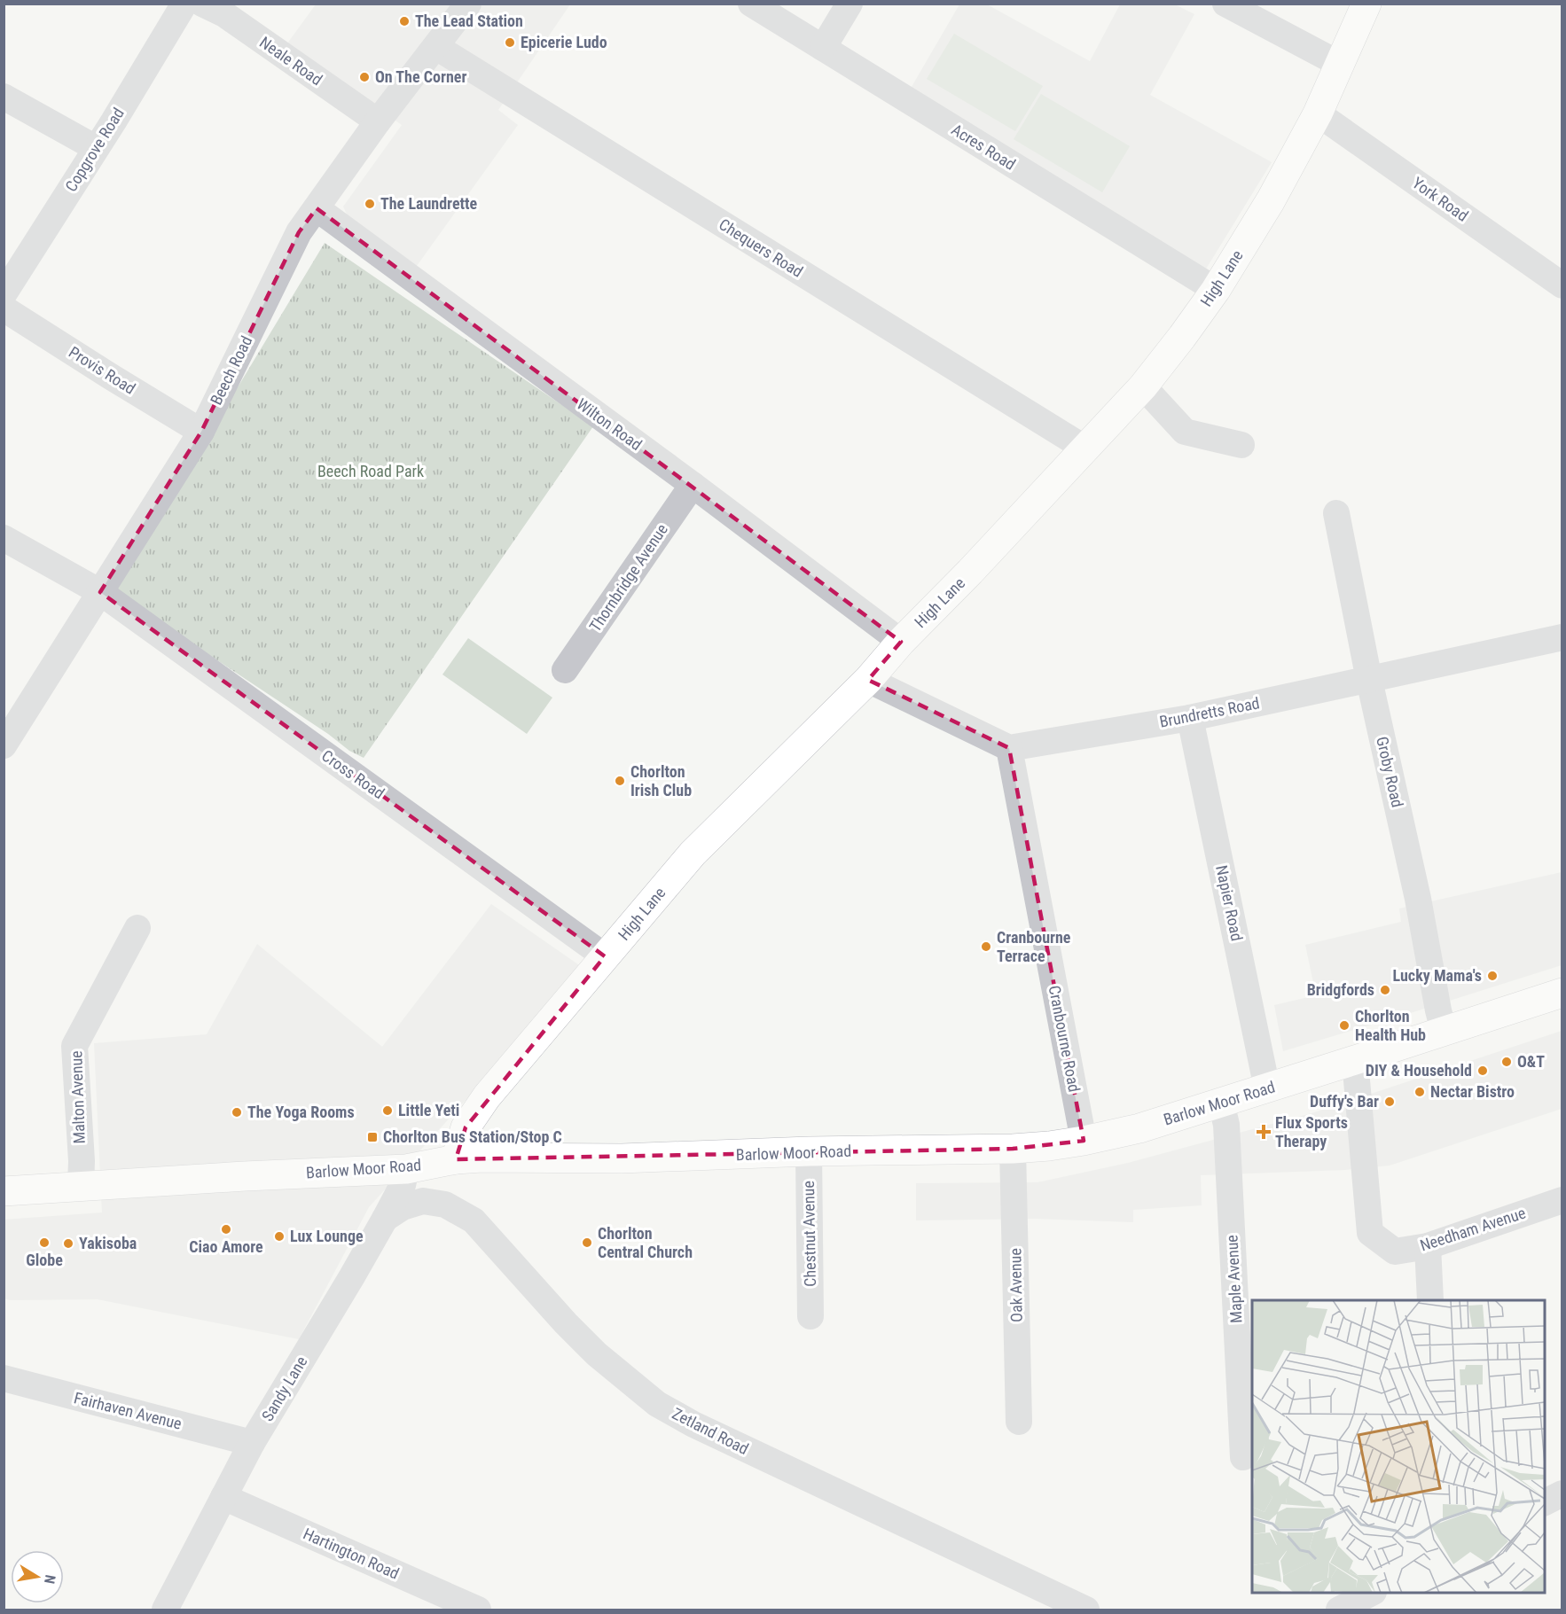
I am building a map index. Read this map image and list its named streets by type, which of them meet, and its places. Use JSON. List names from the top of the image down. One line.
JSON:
{"streets":{"main road":["High Lane","Barlow Moor Road"],"street":["Neale Road","Acres Road","Copgrove Road","York Road","Chequers Road","Provis Road","Beech Road","Wilton Road","Thornbridge Avenue","Brundretts Road","Groby Road","Cross Road","Napier Road","Cranbourne Road","Malton Avenue","Needham Avenue","Chestnut Avenue","Maple Avenue","Oak Avenue","Sandy Lane","Fairhaven Avenue","Zetland Road","Hartington Road"]},"crossings":[["Neale Road","Beech Road"],["Acres Road","High Lane"],["York Road","High Lane"],["Chequers Road","High Lane"],["Chequers Road","Beech Road"],["High Lane","Wilton Road"],["High Lane","Cross Road"],["High Lane","Barlow Moor Road"],["Provis Road","Beech Road"],["Beech Road","Wilton Road"],["Beech Road","Cross Road"],["Wilton Road","Thornbridge Avenue"],["Brundretts Road","Groby Road"],["Brundretts Road","Napier Road"],["Brundretts Road","Cranbourne Road"],["Groby Road","Barlow Moor Road"],["Napier Road","Barlow Moor Road"],["Cranbourne Road","Barlow Moor Road"],["Malton Avenue","Barlow Moor Road"],["Barlow Moor Road","Needham Avenue"],["Barlow Moor Road","Chestnut Avenue"],["Barlow Moor Road","Maple Avenue"],["Barlow Moor Road","Oak Avenue"],["Barlow Moor Road","Sandy Lane"],["Sandy Lane","Fairhaven Avenue"],["Sandy Lane","Zetland Road"],["Sandy Lane","Hartington Road"]],"parks":["Beech Road Park"],"places":{"other":["The Lead Station","Epicerie Ludo","On The Corner","The Laundrette","Chorlton Irish Club","Cranbourne Terrace","Lucky Mama's","Bridgfords","Chorlton Health Hub","O&T","DIY & Household","Nectar Bistro","Duffy's Bar","Little Yeti","The Yoga Rooms","Ciao Amore","Lux Lounge","Globe","Chorlton Central Church","Yakisoba"],"health":["Flux Sports Therapy"],"transit":["Chorlton Bus Station/Stop C"]},"north":"right"}
